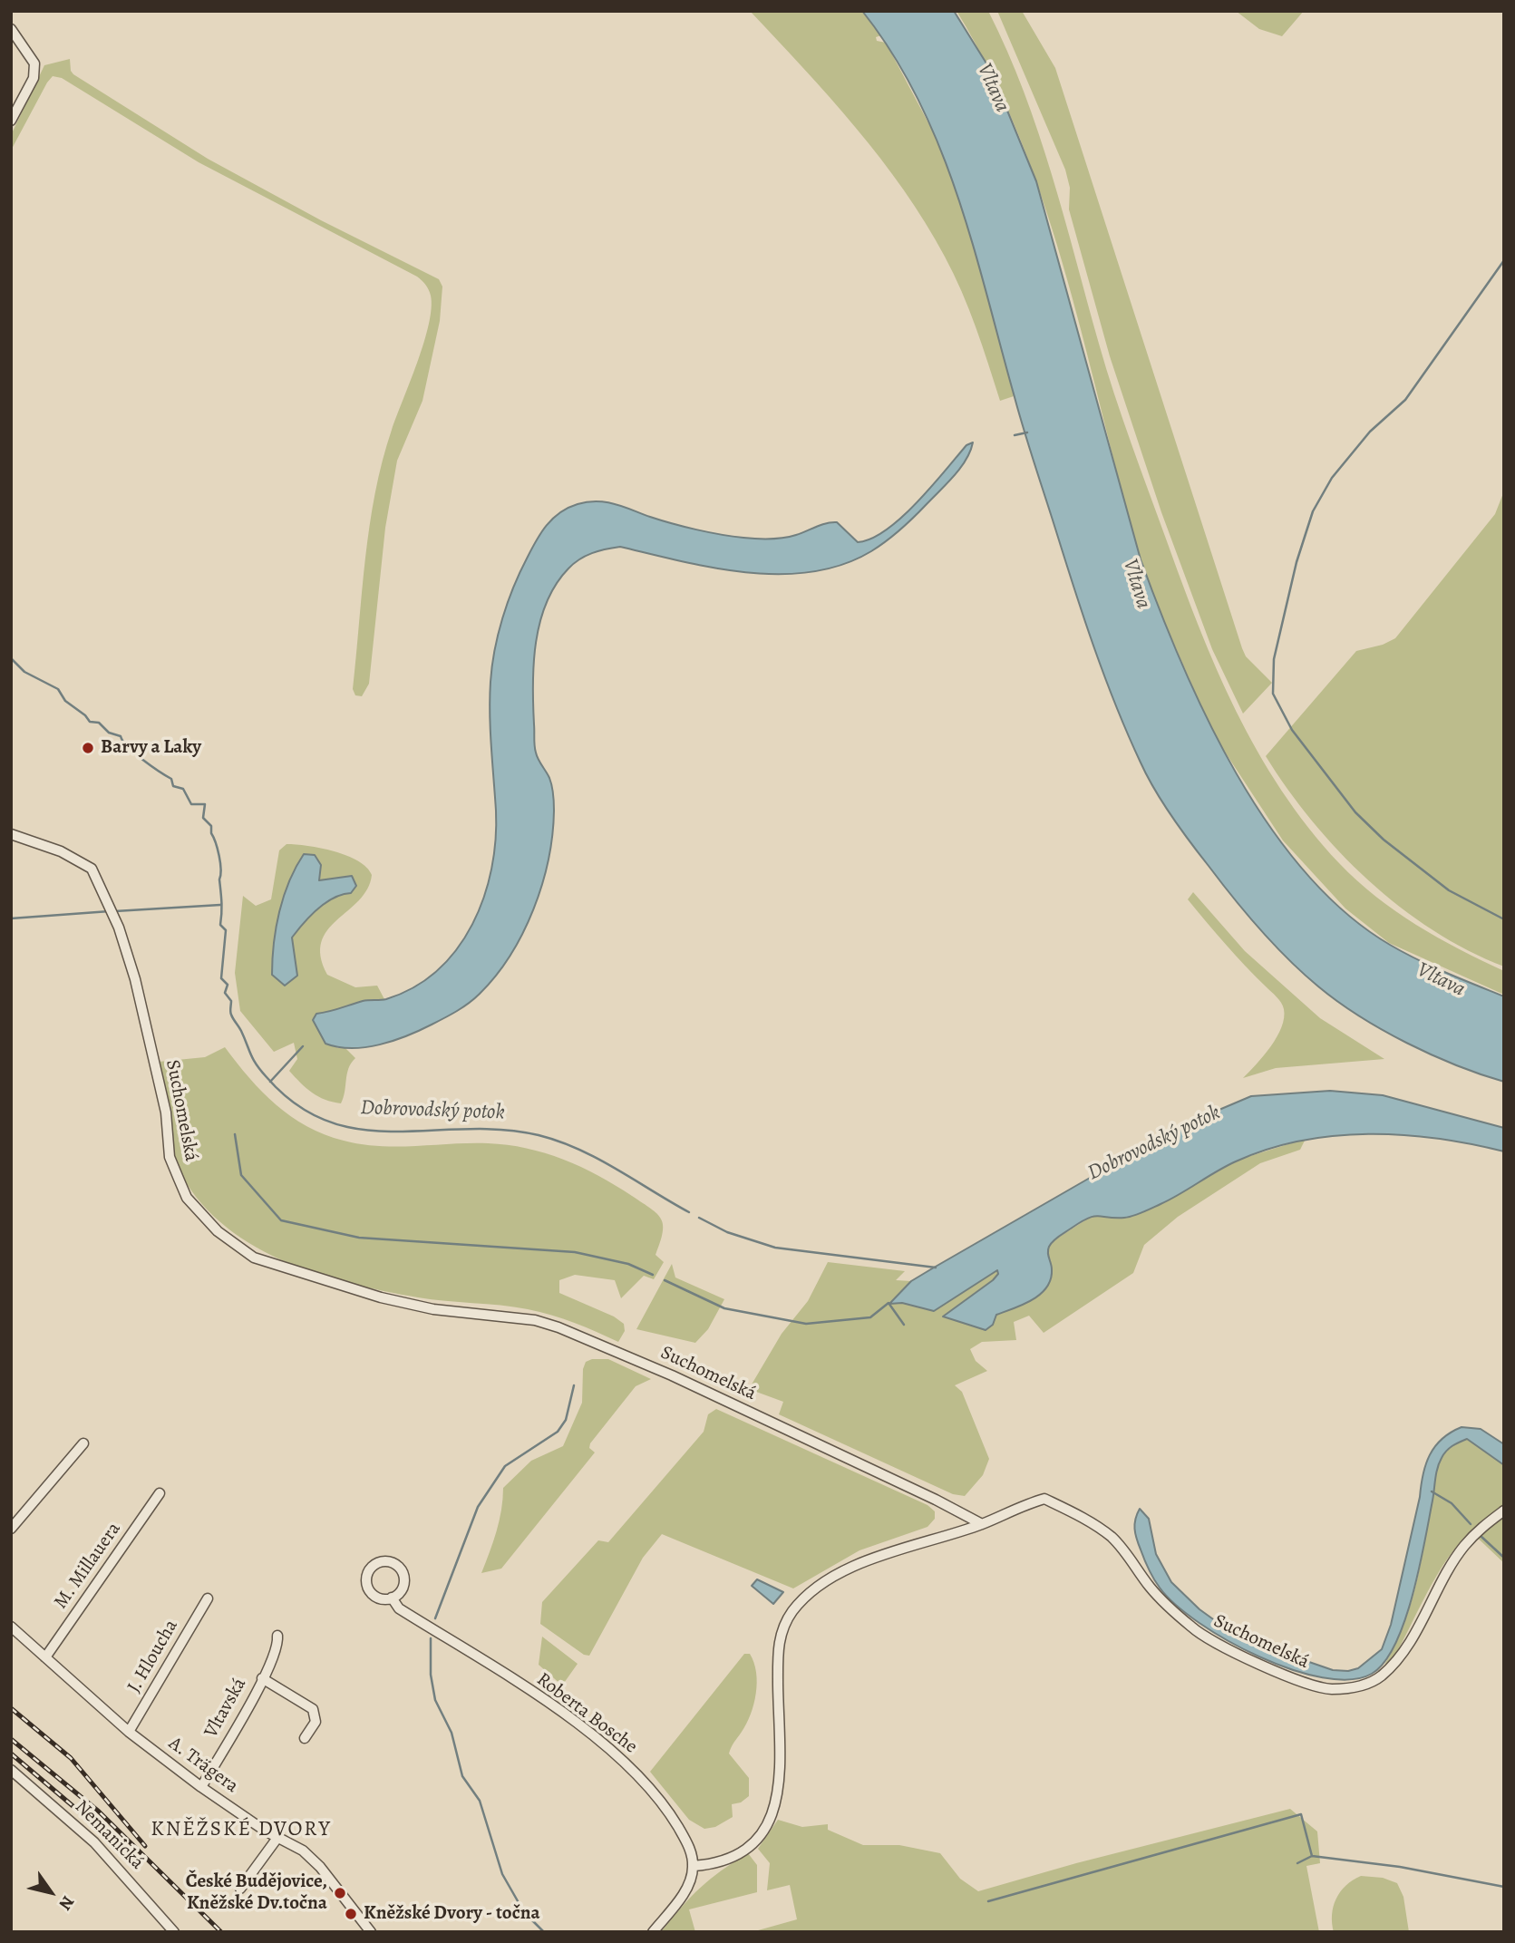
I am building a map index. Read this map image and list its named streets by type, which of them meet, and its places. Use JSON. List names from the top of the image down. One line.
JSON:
{"streets":{"street":["Suchomelská","M. Millauera","J. Hloucha","Vltavská","Roberta Bosche","A. Trägera","Nemanická"]},"crossings":[["M. Millauera","A. Trägera"],["J. Hloucha","A. Trägera"],["Vltavská","A. Trägera"]],"districts":["KNĚŽSKÉ DVORY"],"water":["Vltava","Dobrovodský potok"],"places":["Barvy a Laky","České Budějovice, Kněžské Dv.točna","Kněžské Dvory - točna"],"north":"bottom right"}
